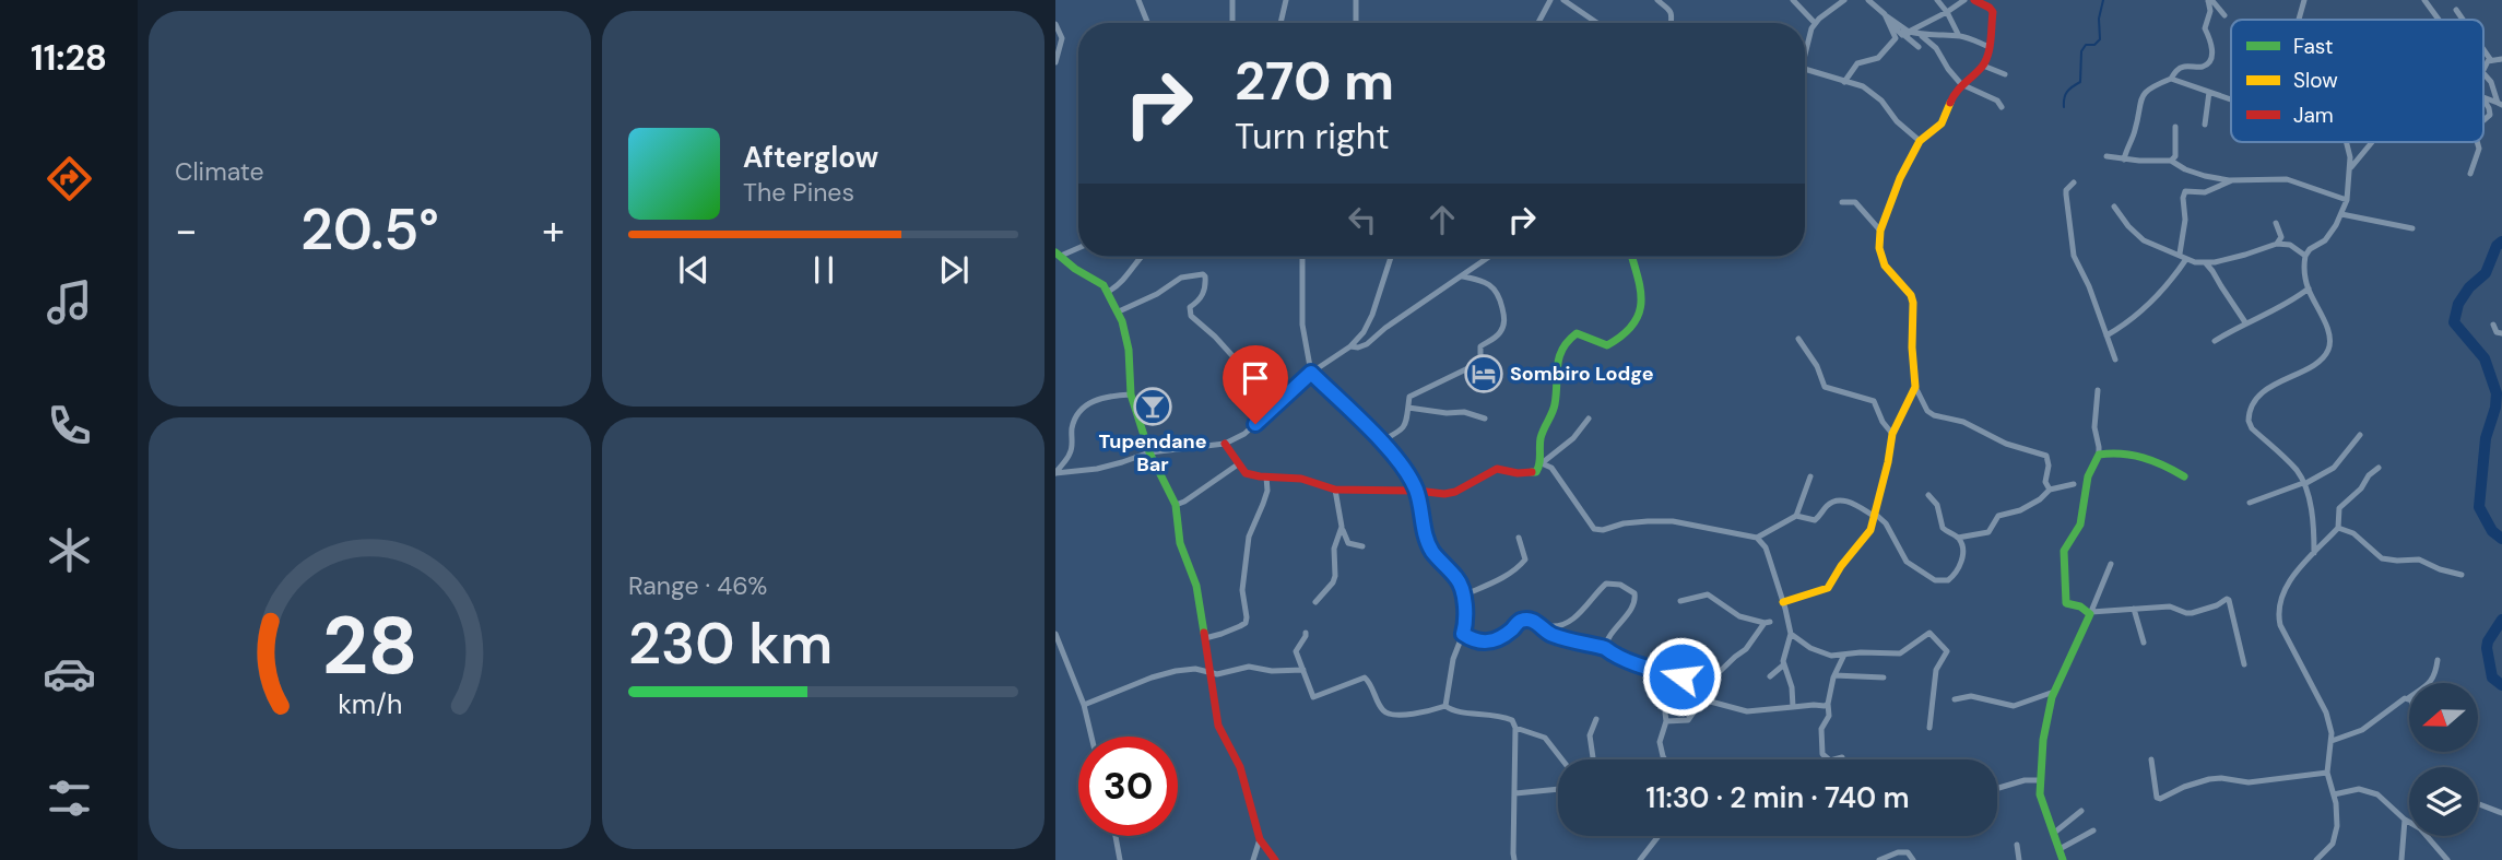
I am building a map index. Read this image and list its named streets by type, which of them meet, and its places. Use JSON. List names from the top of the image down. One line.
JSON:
{"places":{"hotel":["Sombiro Lodge"],"bar":["Tupendane Bar"]},"legend":["Fast","Slow","Jam"],"north":"left","page":{"tabs":"11:28","tile":["Climate",["Range · 46%","230 km"]],"turn":["270 m","Turn right"],"song":["Afterglow","The Pines"],"heat":["−","20.5°","+"],"limit":"30","trip":"11:30 · 2 min · 740 m","gauge":["28","km/h"]}}
